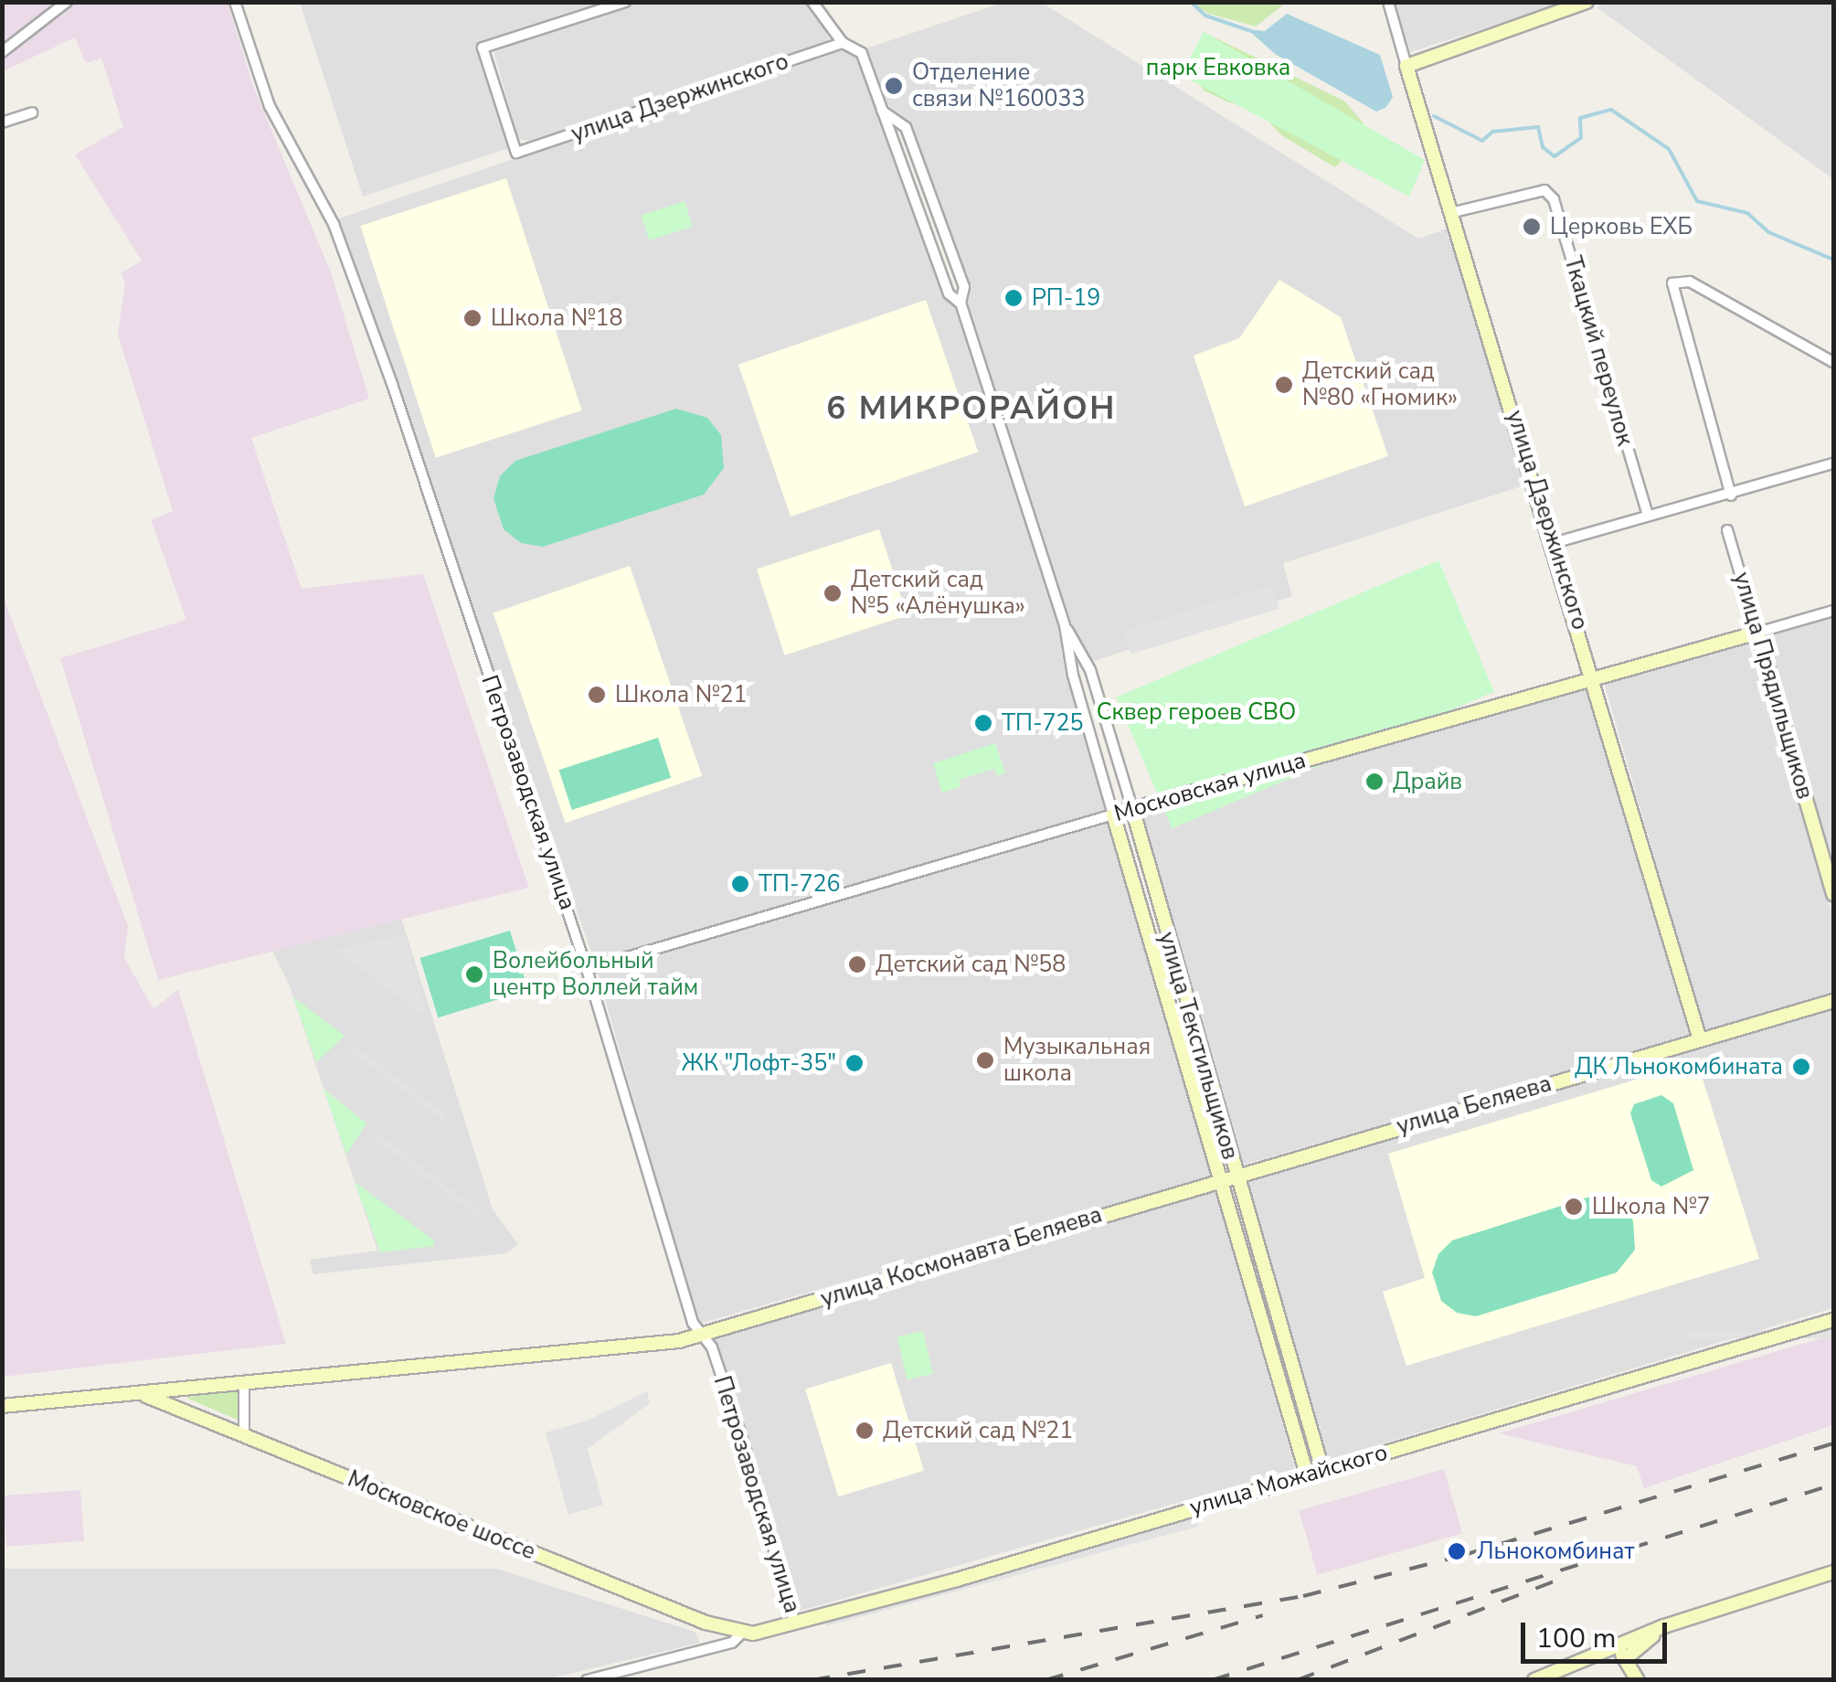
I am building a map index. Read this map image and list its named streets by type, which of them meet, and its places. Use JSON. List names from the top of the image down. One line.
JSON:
{"streets":{"street":["улица Дзержинского","Ткацкий переулок","улица Прядильщиков","Московская улица","Петрозаводская улица","улица Текстильщиков","улица Беляева","улица Космонавта Беляева","улица Можайского","Московское шоссе"]},"crossings":[["улица Дзержинского","Ткацкий переулок"],["улица Дзержинского","Московская улица"],["улица Дзержинского","улица Текстильщиков"],["улица Дзержинского","улица Беляева"],["улица Прядильщиков","Московская улица"],["Московская улица","Петрозаводская улица"],["Московская улица","улица Текстильщиков"],["Петрозаводская улица","улица Космонавта Беляева"],["Петрозаводская улица","улица Можайского"],["Петрозаводская улица","Московское шоссе"],["улица Текстильщиков","улица Беляева"],["улица Текстильщиков","улица Космонавта Беляева"],["улица Текстильщиков","улица Можайского"],["улица Беляева","улица Космонавта Беляева"],["улица Космонавта Беляева","Московское шоссе"],["улица Можайского","Московское шоссе"]],"districts":["6 МИКРОРАЙОН"],"parks":["парк Евковка","Сквер героев СВО"],"places":["Отделение связи №160033","Церковь ЕХБ","РП-19","Школа №18","Детский сад №80 «Гномик»","Детский сад №5 «Алёнушка»","Школа №21","ТП-725","Драйв","ТП-726","Детский сад №58","Волейбольный центр Воллей тайм","Музыкальная школа","ЖК \"Лофт-35\"","ДК Льнокомбината","Школа №7","Детский сад №21","Льнокомбинат"],"scale_bar":"100 m"}
